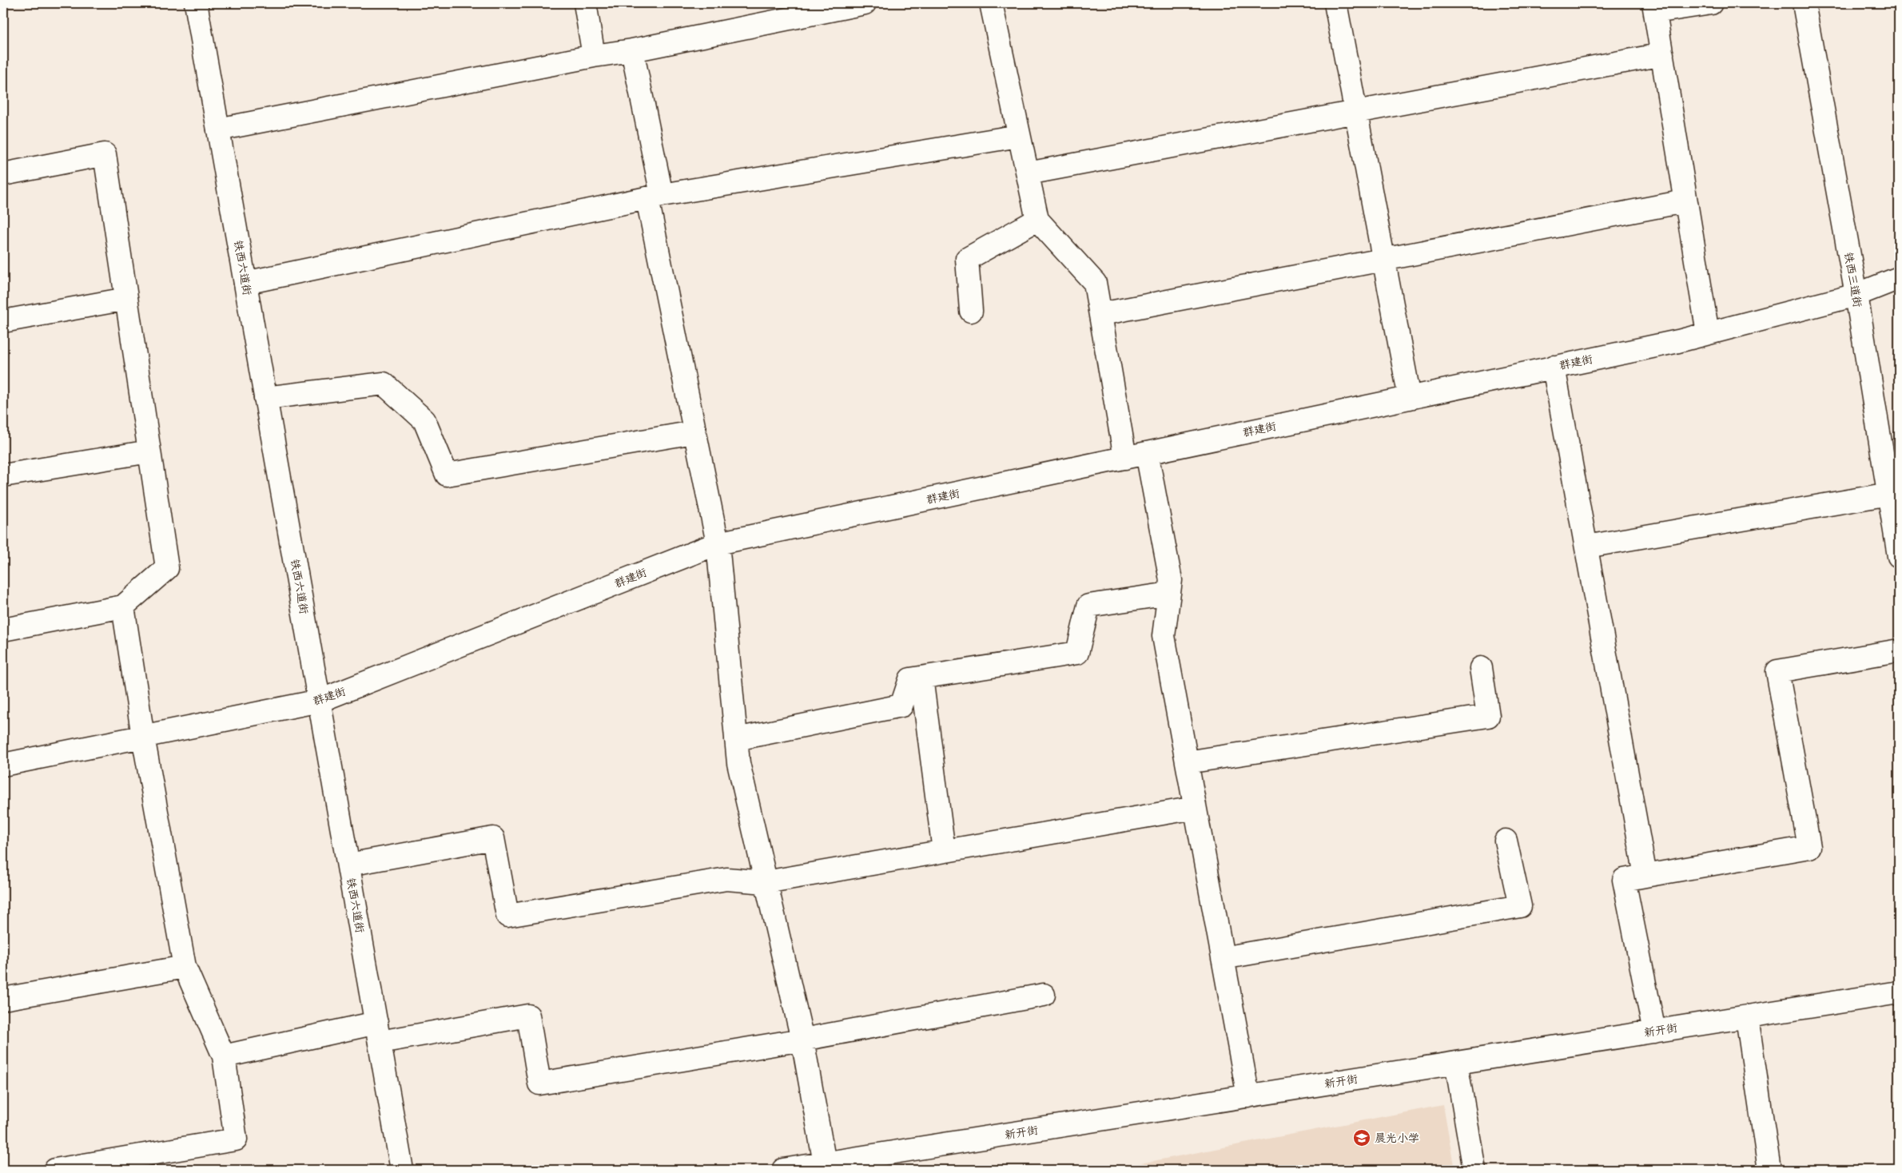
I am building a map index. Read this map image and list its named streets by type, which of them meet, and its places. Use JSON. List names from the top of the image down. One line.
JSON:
{"streets":{"street":["铁西六道街","铁西三道街","群建街","新开街"]},"crossings":[["铁西六道街","群建街"],["铁西三道街","群建街"]],"places":{"school or university":["晨光小学"]}}
